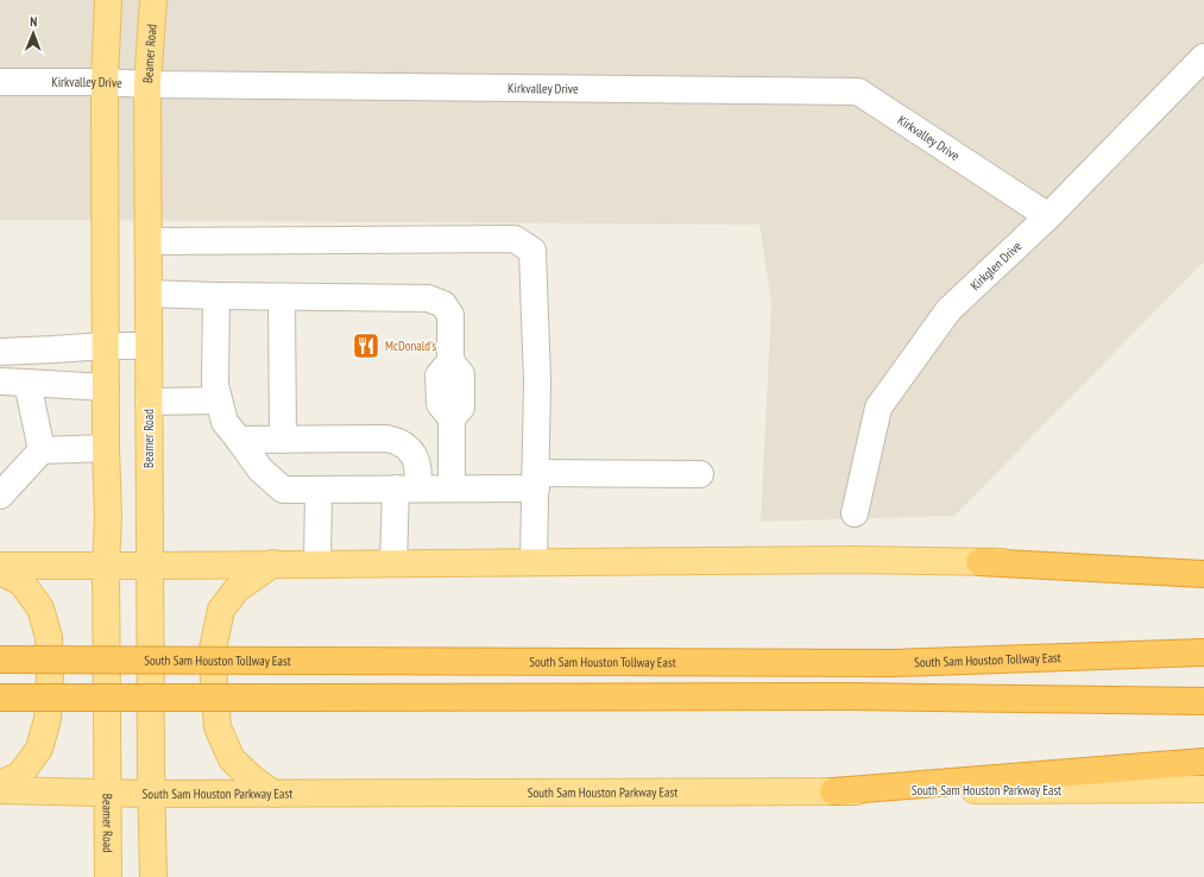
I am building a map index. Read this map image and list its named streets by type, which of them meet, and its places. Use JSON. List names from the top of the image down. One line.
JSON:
{"streets":{"highway":["South Sam Houston Tollway East"],"main road":["Beamer Road","South Sam Houston Parkway East"],"street":["Kirkvalley Drive","Kirkglen Drive"]},"crossings":[["Beamer Road","Kirkvalley Drive"],["Beamer Road","South Sam Houston Parkway East"],["Kirkvalley Drive","Kirkglen Drive"]],"places":{"restaurant":["McDonald's"]},"north":"top"}
